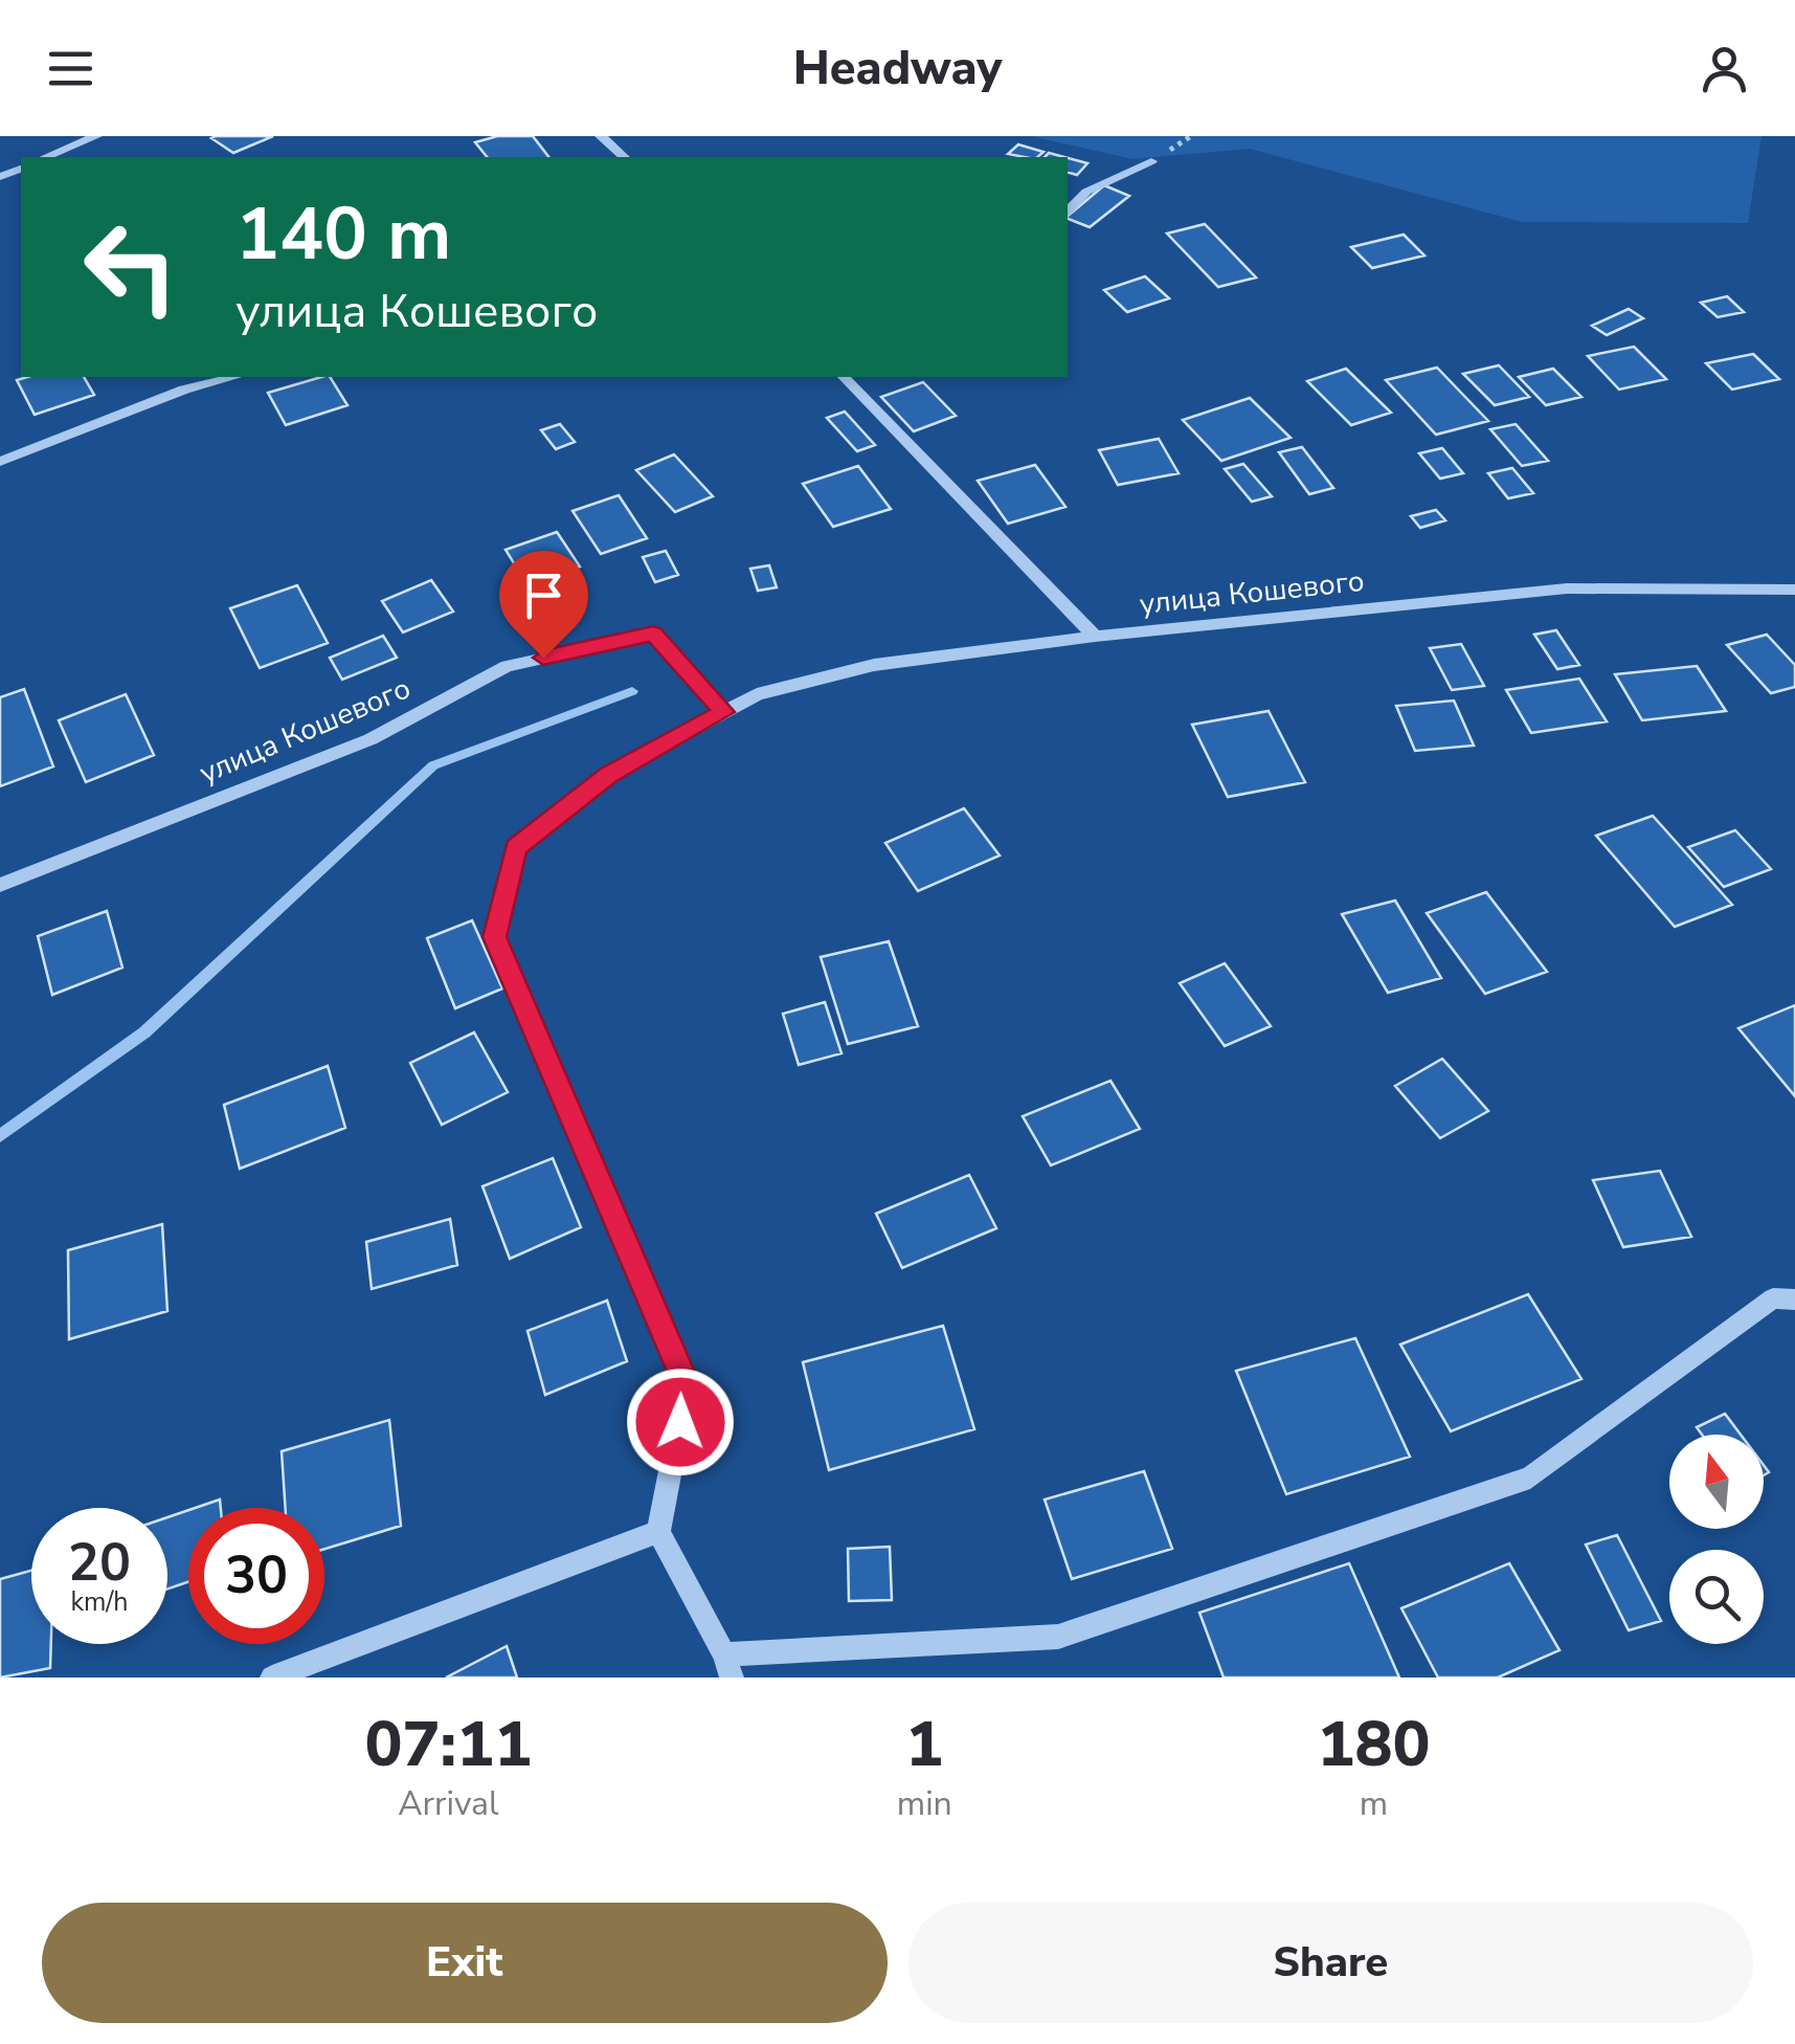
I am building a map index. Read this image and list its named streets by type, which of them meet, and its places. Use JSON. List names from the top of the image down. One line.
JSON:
{"streets":{"street":["улица Кошевого"]},"north":"top","page":{"header":"Headway","turn":["140 m","улица Кошевого"],"speed":"20 km/h","limit":"30","eta":["07:11","Arrival","1","min","180","m"],"buttons":["Exit","Share"]}}
